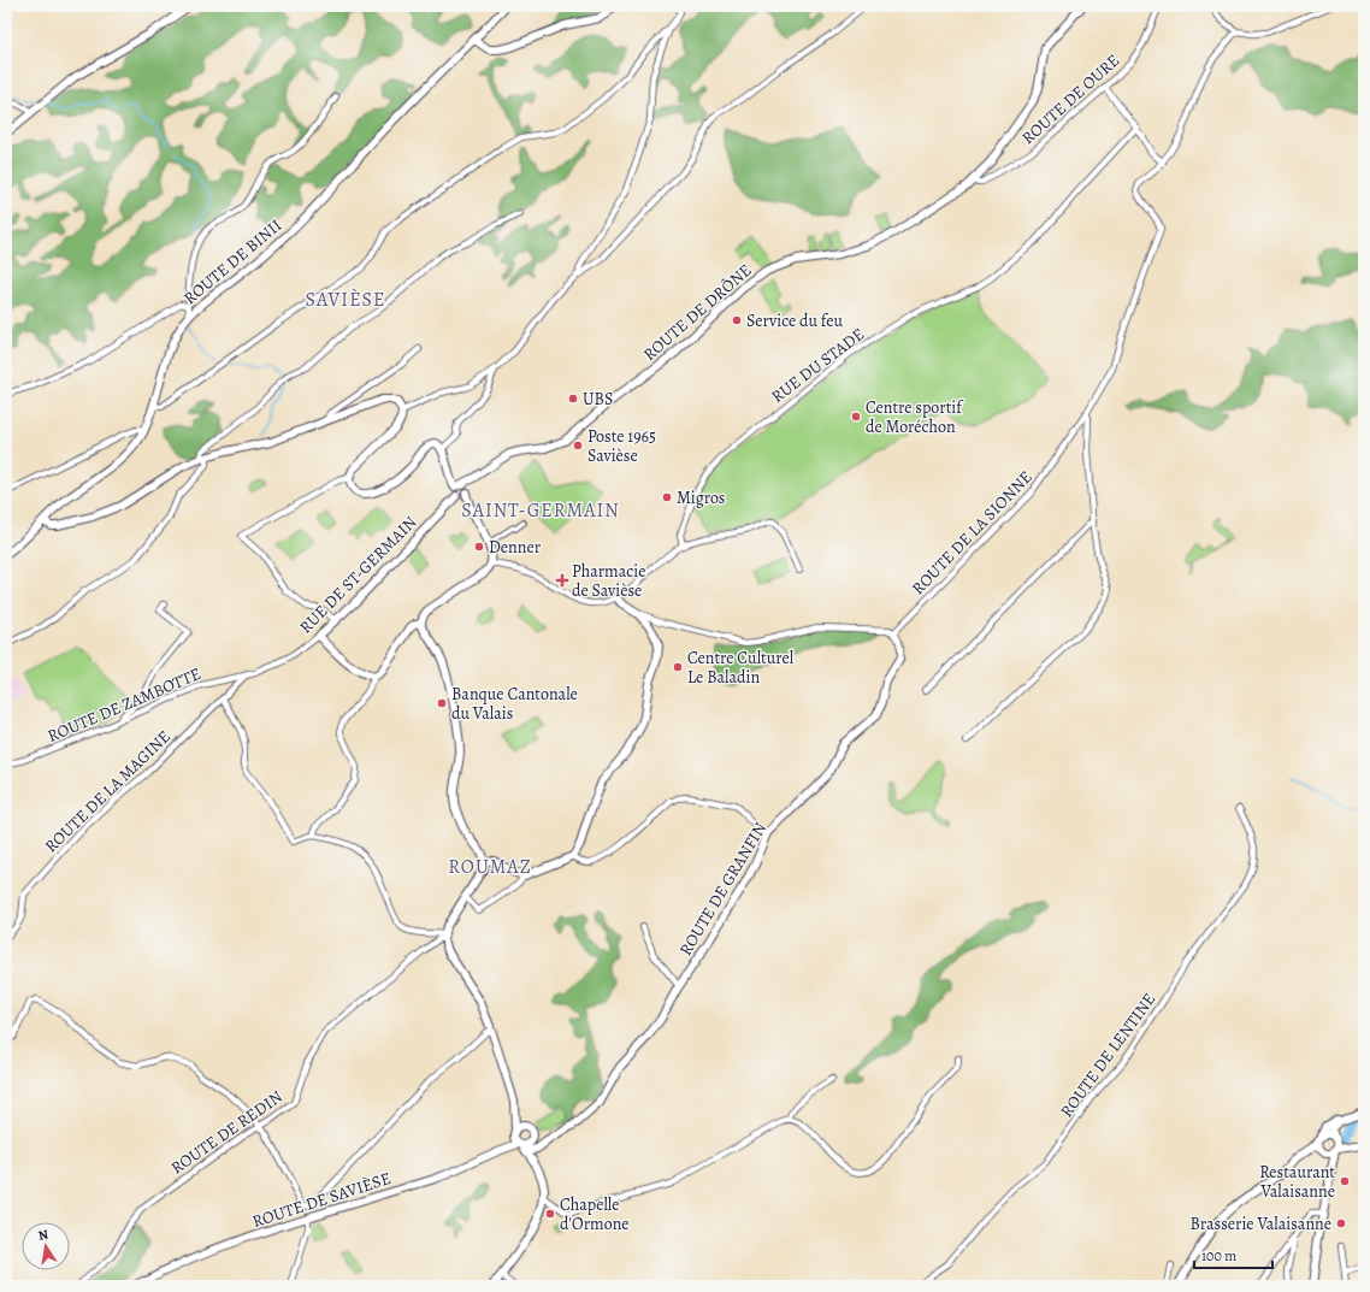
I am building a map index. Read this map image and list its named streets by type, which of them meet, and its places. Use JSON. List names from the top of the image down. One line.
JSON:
{"streets":{"street":["ROUTE DE OURE","ROUTE DE BINII","ROUTE DE DRÔNE","RUE DU STADE","ROUTE DE LA SIONNE","RUE DE ST-GERMAIN","ROUTE DE ZAMBOTTE","ROUTE DE LA MAGINE","ROUTE DE GRANFIN","ROUTE DE LENTINE","ROUTE DE REDIN","ROUTE DE SAVIÈSE"]},"crossings":[["ROUTE DE OURE","ROUTE DE DRÔNE"],["ROUTE DE DRÔNE","RUE DE ST-GERMAIN"],["RUE DE ST-GERMAIN","ROUTE DE ZAMBOTTE"],["RUE DE ST-GERMAIN","ROUTE DE LA MAGINE"],["ROUTE DE ZAMBOTTE","ROUTE DE LA MAGINE"]],"districts":["SAVIÈSE","SAINT-GERMAIN","ROUMAZ"],"places":{"other":["Service du feu","UBS","Centre sportif de Moréchon","Poste 1965 Savièse","Migros","Denner","Centre Culturel Le Baladin","Banque Cantonale du Valais","Restaurant Valaisanne","Chapelle d'Ormone","Brasserie Valaisanne"],"health":["Pharmacie de Savièse"]},"scale_bar":"100 m","north":"top"}
